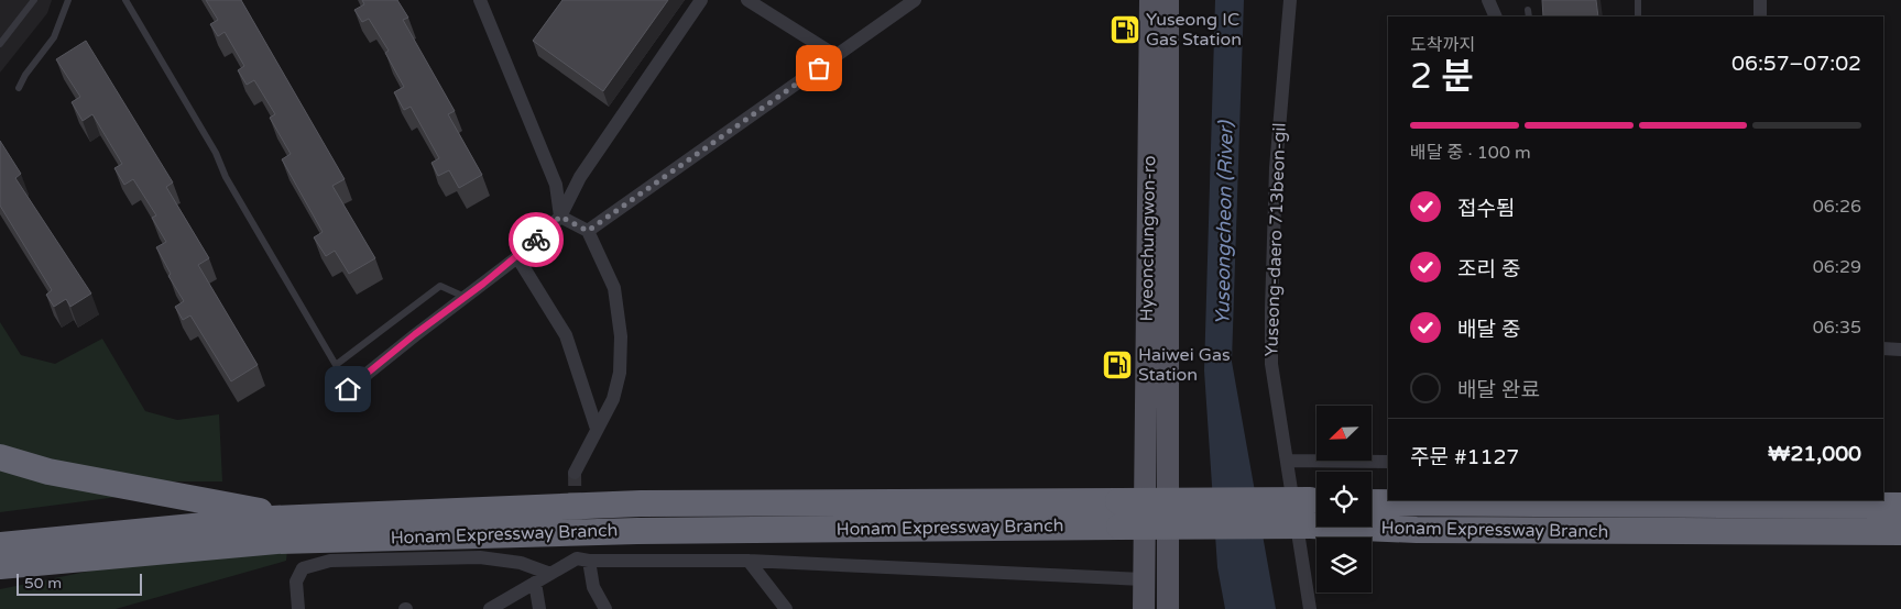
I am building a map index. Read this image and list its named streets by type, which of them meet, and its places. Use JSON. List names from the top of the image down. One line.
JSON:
{"streets":{"highway":["Honam Expressway Branch"],"main road":["Hyeonchungwon-ro"],"street":["Yuseong-daero 713beon-gil"]},"water":["Yuseongcheon (River)"],"places":{"fuel station":["Yuseong IC Gas Station","Haiwei Gas Station"]},"scale_bar":"50 m","north":"bottom left","page":{"heading":["2 분","도착까지","06:57–07:02"],"panel":["주문 #1127","₩21,000"],"bar":"배달 중 · 100 m","list":[["접수됨","06:26"],["조리 중","06:29"],["배달 중","06:35"],"배달 완료"],"scale":"50 m"}}
